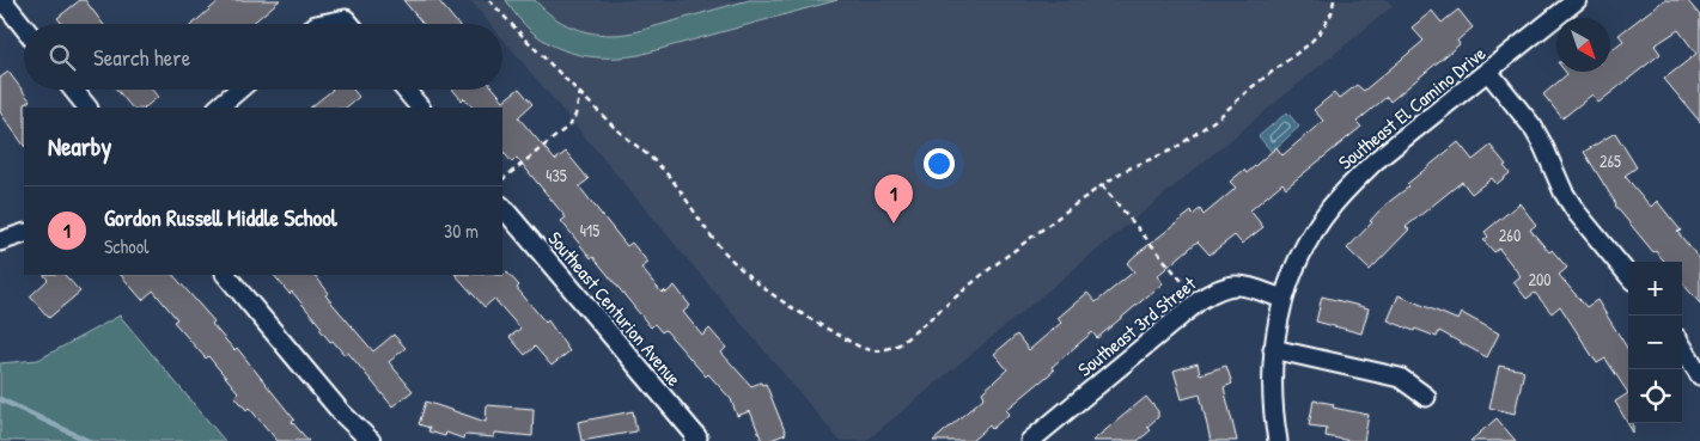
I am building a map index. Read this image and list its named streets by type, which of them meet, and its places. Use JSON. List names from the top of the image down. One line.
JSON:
{"streets":{"street":["Southeast El Camino Drive","Southeast Centurion Avenue","Southeast 3rd Street"]},"crossings":[["Southeast El Camino Drive","Southeast 3rd Street"]],"house_numbers":["265","435","415","260","200"],"north":"bottom right","page":{"search":"Search here","heading":"Nearby","pins":"1","list":[{"mark":"1","name":"Gordon Russell Middle School","note":"School","value":"30 m"}],"map_buttons":["+","−"]}}
